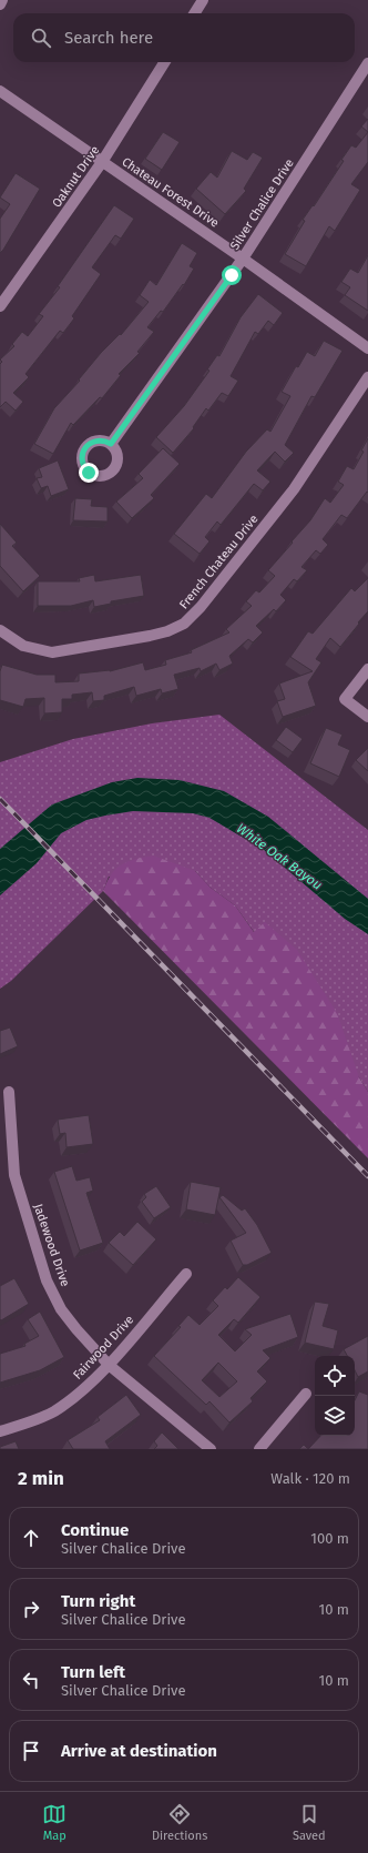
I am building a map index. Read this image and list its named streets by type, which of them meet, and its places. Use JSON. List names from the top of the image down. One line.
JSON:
{"streets":{"street":["Oaknut Drive","Chateau Forest Drive","Silver Chalice Drive","French Chateau Drive","Jadewood Drive","Fairwood Drive"]},"crossings":[["Oaknut Drive","Chateau Forest Drive"],["Chateau Forest Drive","Silver Chalice Drive"],["Jadewood Drive","Fairwood Drive"]],"water":["White Oak Bayou"],"page":{"search":"Search here","heading":["2 min","Walk · 120 m"],"list":[["Continue","Silver Chalice Drive","100 m"],["Turn right","Silver Chalice Drive","10 m"],["Turn left","Silver Chalice Drive","10 m"],"Arrive at destination"],"nav":["Map","Directions","Saved"]}}
